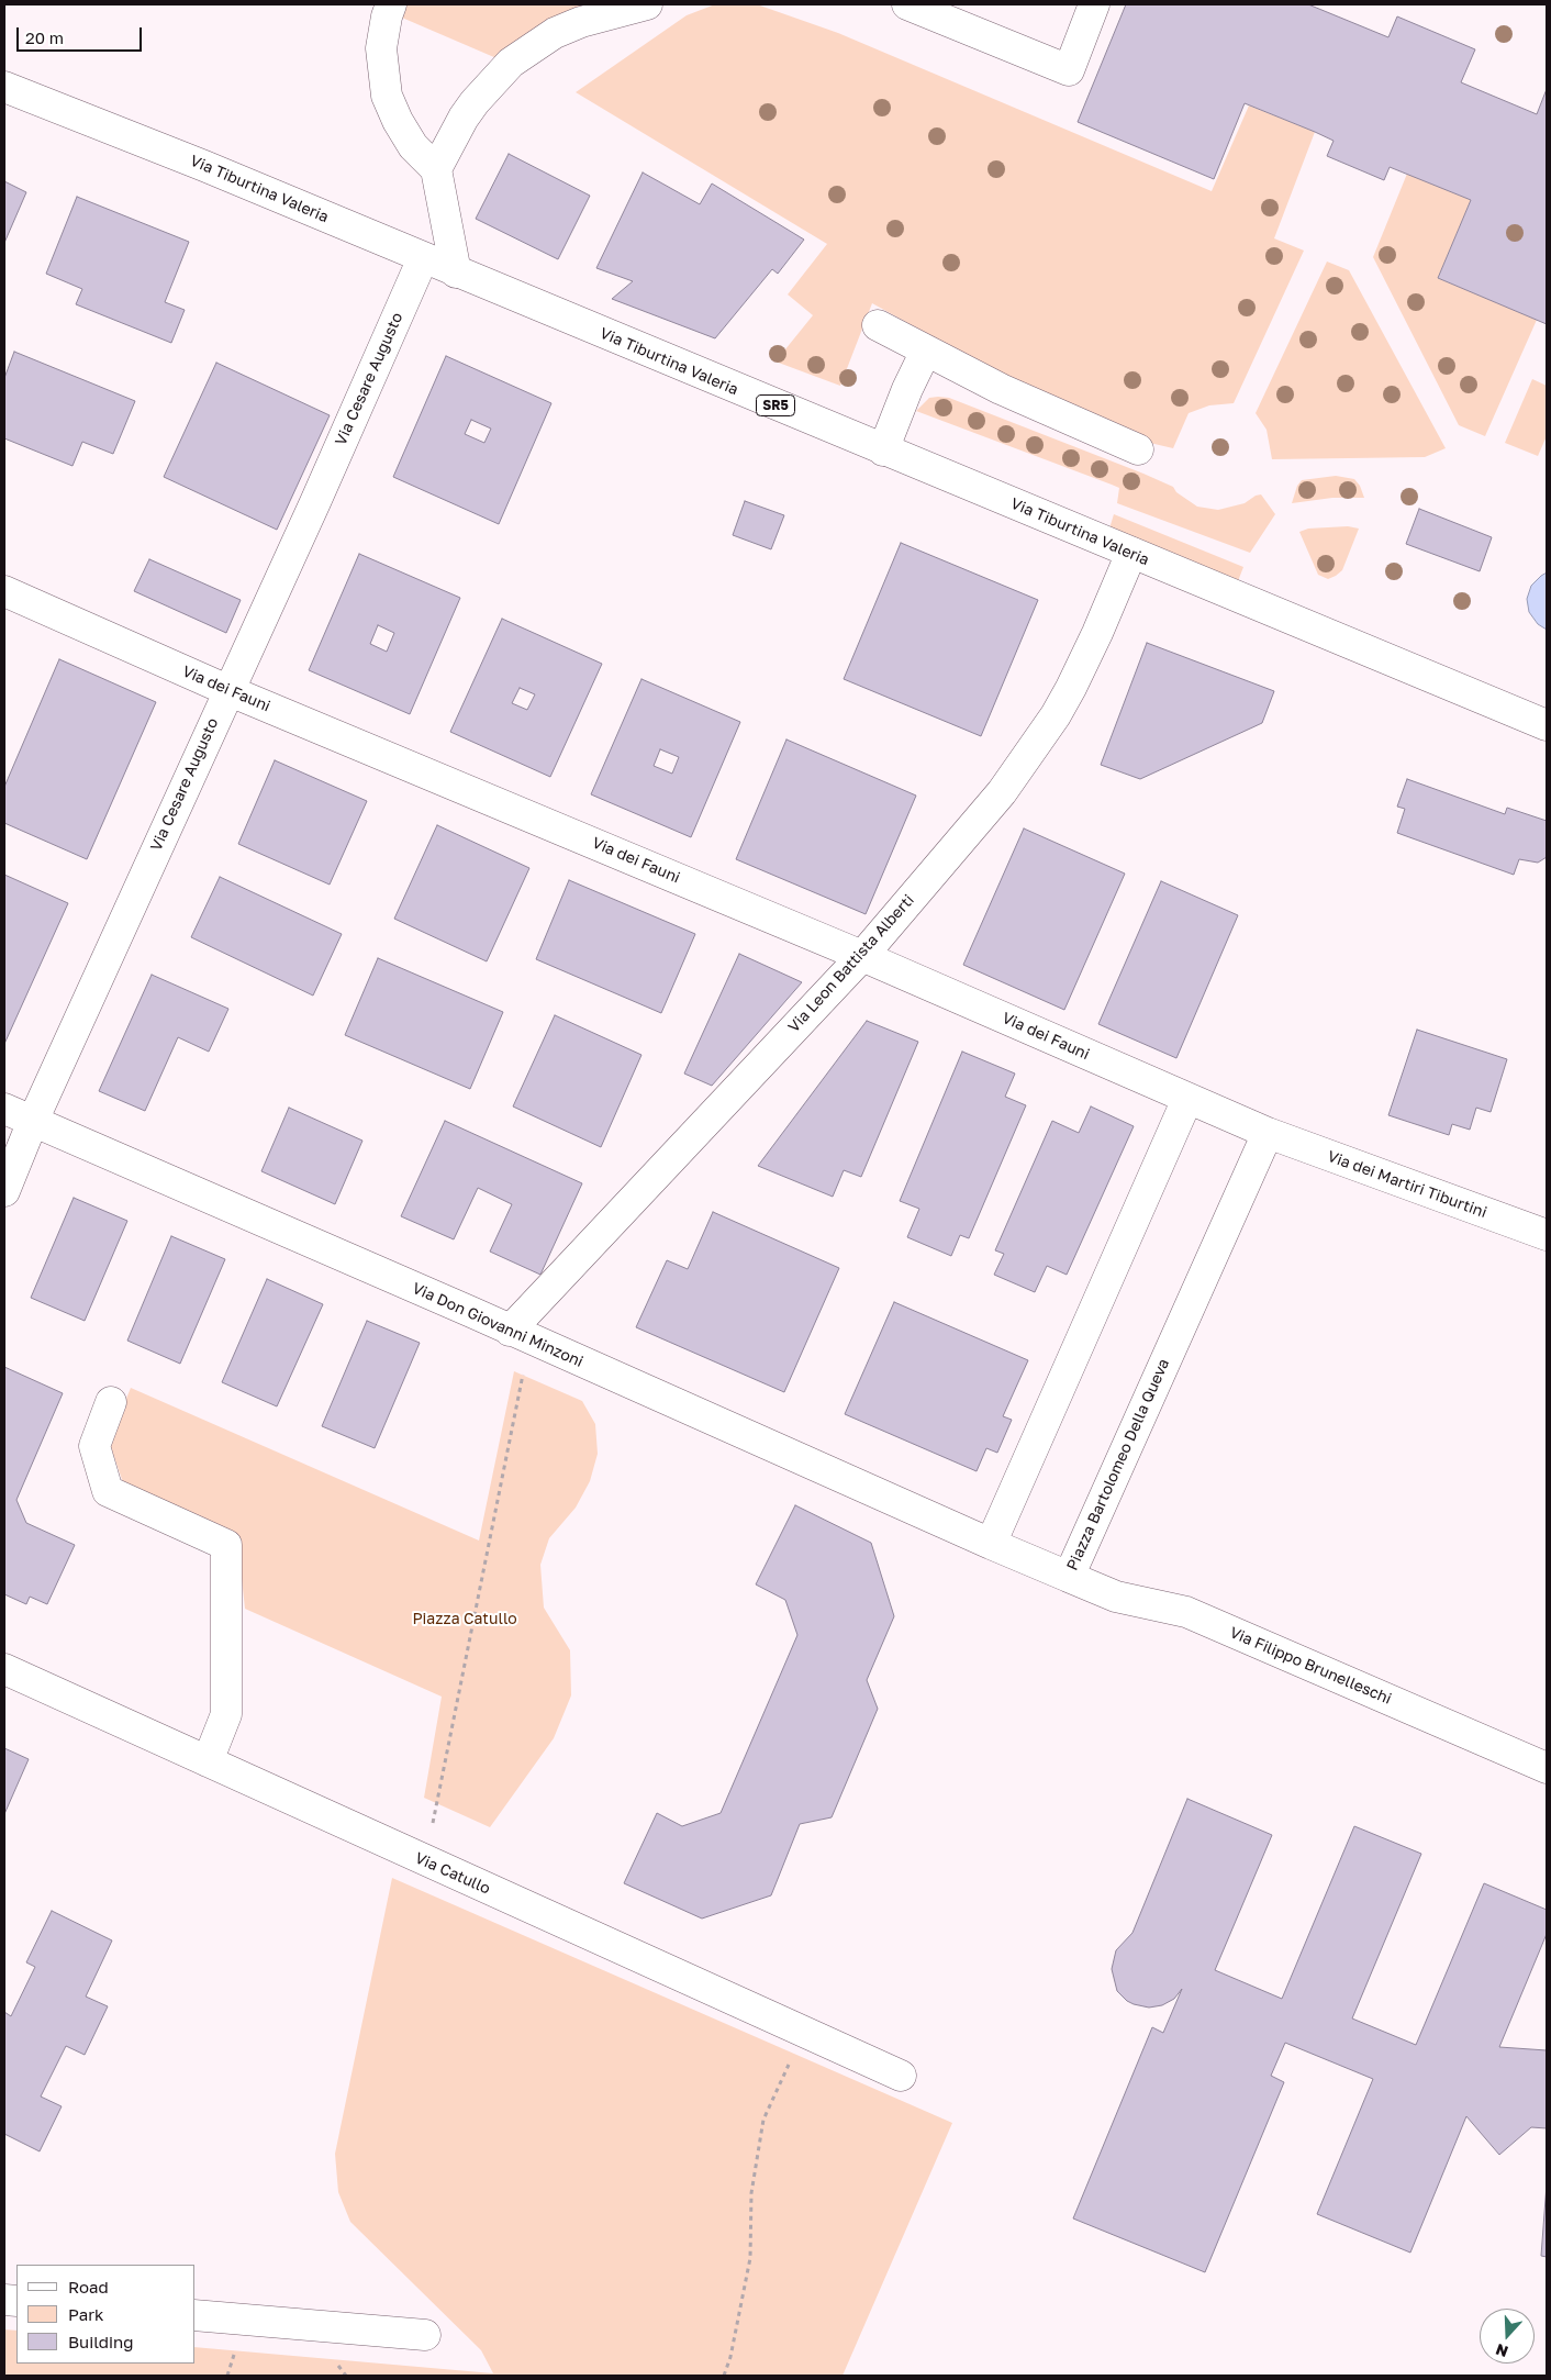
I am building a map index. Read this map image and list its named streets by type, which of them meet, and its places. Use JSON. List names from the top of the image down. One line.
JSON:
{"streets":{"street":["Via Tiburtina Valeria","Via Cesare Augusto","SR5","Via dei Fauni","Via Leon Battista Alberti","Via dei Martiri Tiburtini","Via Don Giovanni Minzoni","Piazza Bartolomeo Della Queva","Via Filippo Brunelleschi","Via Catullo"]},"crossings":[["Via Tiburtina Valeria","Via Cesare Augusto"],["Via Tiburtina Valeria","Via Leon Battista Alberti"],["Via Cesare Augusto","Via dei Fauni"],["Via Cesare Augusto","Via Don Giovanni Minzoni"],["Via dei Fauni","Via Leon Battista Alberti"],["Via dei Fauni","Via dei Martiri Tiburtini"],["Via dei Fauni","Piazza Bartolomeo Della Queva"],["Via Leon Battista Alberti","Via Don Giovanni Minzoni"],["Via dei Martiri Tiburtini","Piazza Bartolomeo Della Queva"],["Via Don Giovanni Minzoni","Piazza Bartolomeo Della Queva"],["Piazza Bartolomeo Della Queva","Via Filippo Brunelleschi"]],"parks":["Piazza Catullo"],"legend":["Road","Park","Building"],"scale_bar":"20 m","north":"bottom"}
